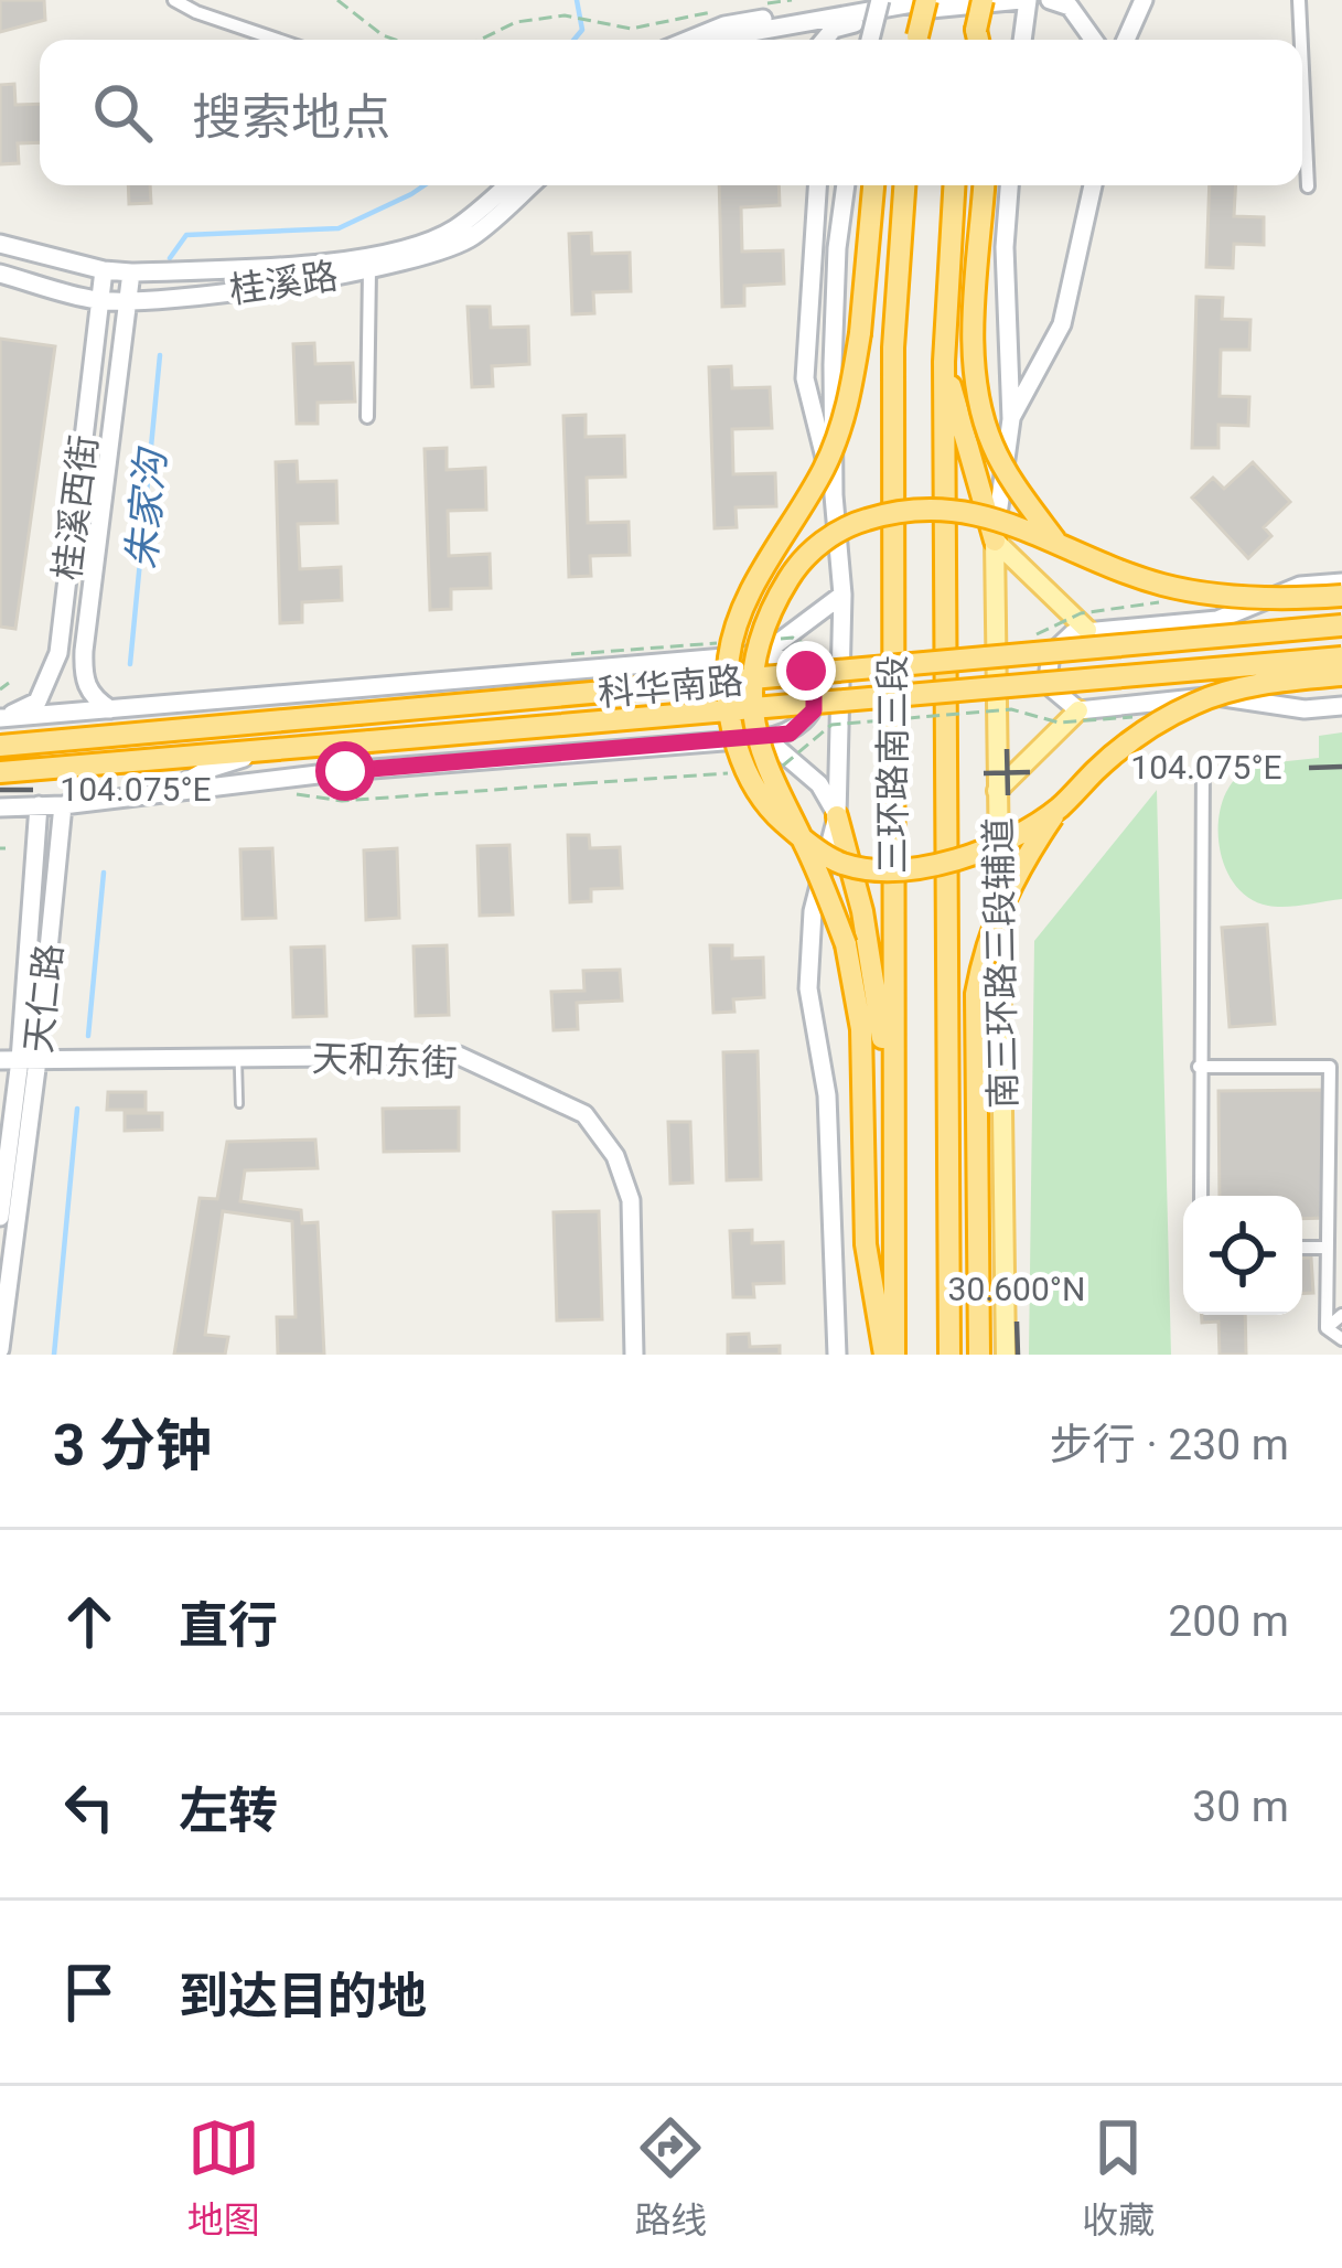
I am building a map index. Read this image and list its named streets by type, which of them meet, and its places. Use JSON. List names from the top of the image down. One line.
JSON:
{"streets":{"highway":["科华南路","三环路南三段"],"main road":["桂溪路","桂溪西街","南三环路三段辅道","天仁路","天和东街"]},"crossings":[["桂溪路","桂溪西街"],["天仁路","天和东街"]],"water":["朱家沟"],"page":{"search":"搜索地点","heading":["3 分钟","步行 · 230 m"],"list":[["直行","200 m"],["左转","30 m"],"到达目的地"],"nav":["地图","路线","收藏"]},"coordinates":["104.075°E","30.600°N"]}
